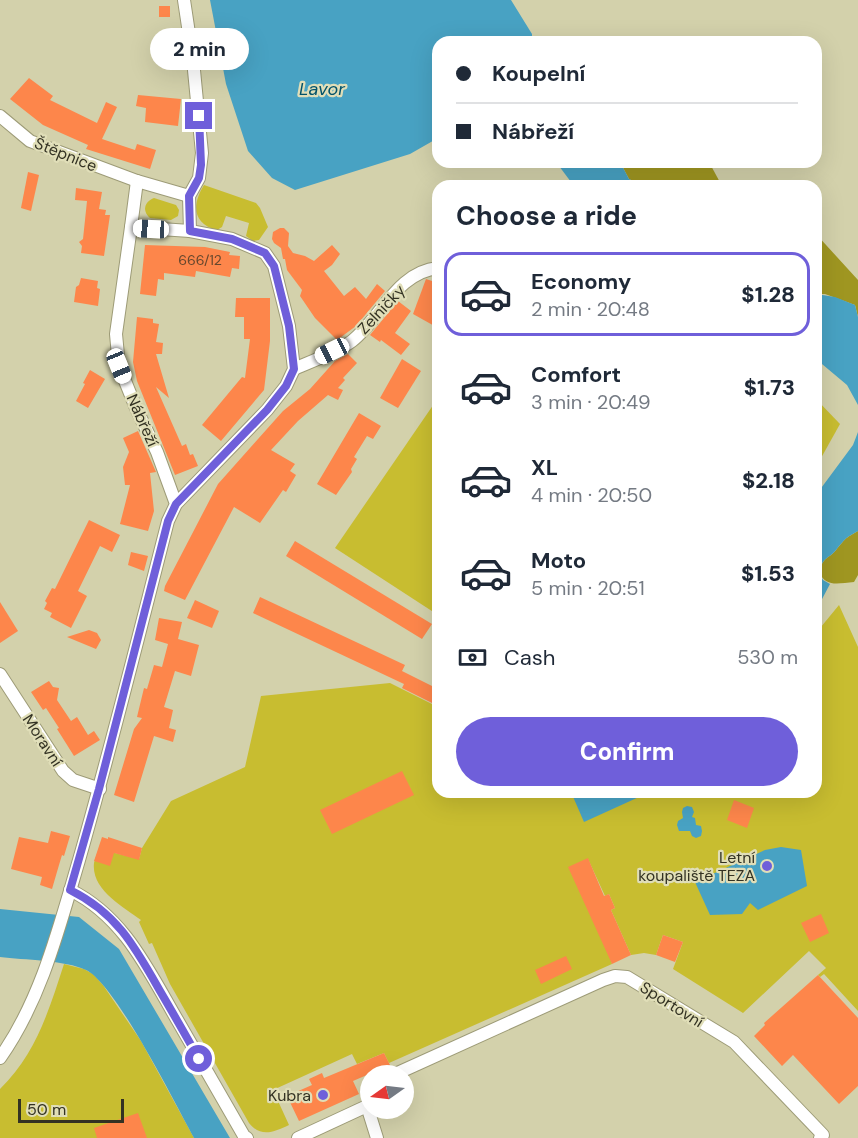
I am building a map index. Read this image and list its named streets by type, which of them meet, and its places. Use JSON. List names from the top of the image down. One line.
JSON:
{"streets":{"street":["Štěpnice","Zelničky","Nábřeží","Moravní","Sportovní"]},"crossings":[["Štěpnice","Nábřeží"]],"water":["Lavor"],"places":["Letní koupaliště TEZA","Kubra"],"house_numbers":["666/12"],"scale_bar":"50 m","north":"left","page":{"bubble":"2 min","banner":["Koupelní","Nábřeží"],"heading":"Choose a ride","list":[{"name":"Economy","note":"2 min · 20:48","value":"$1.28"},{"name":"Comfort","note":"3 min · 20:49","value":"$1.73"},{"name":"XL","note":"4 min · 20:50","value":"$2.18"},{"name":"Moto","note":"5 min · 20:51","value":"$1.53"}],"pay":["Cash","530 m"],"buttons":"Confirm","scale":"50 m"}}
